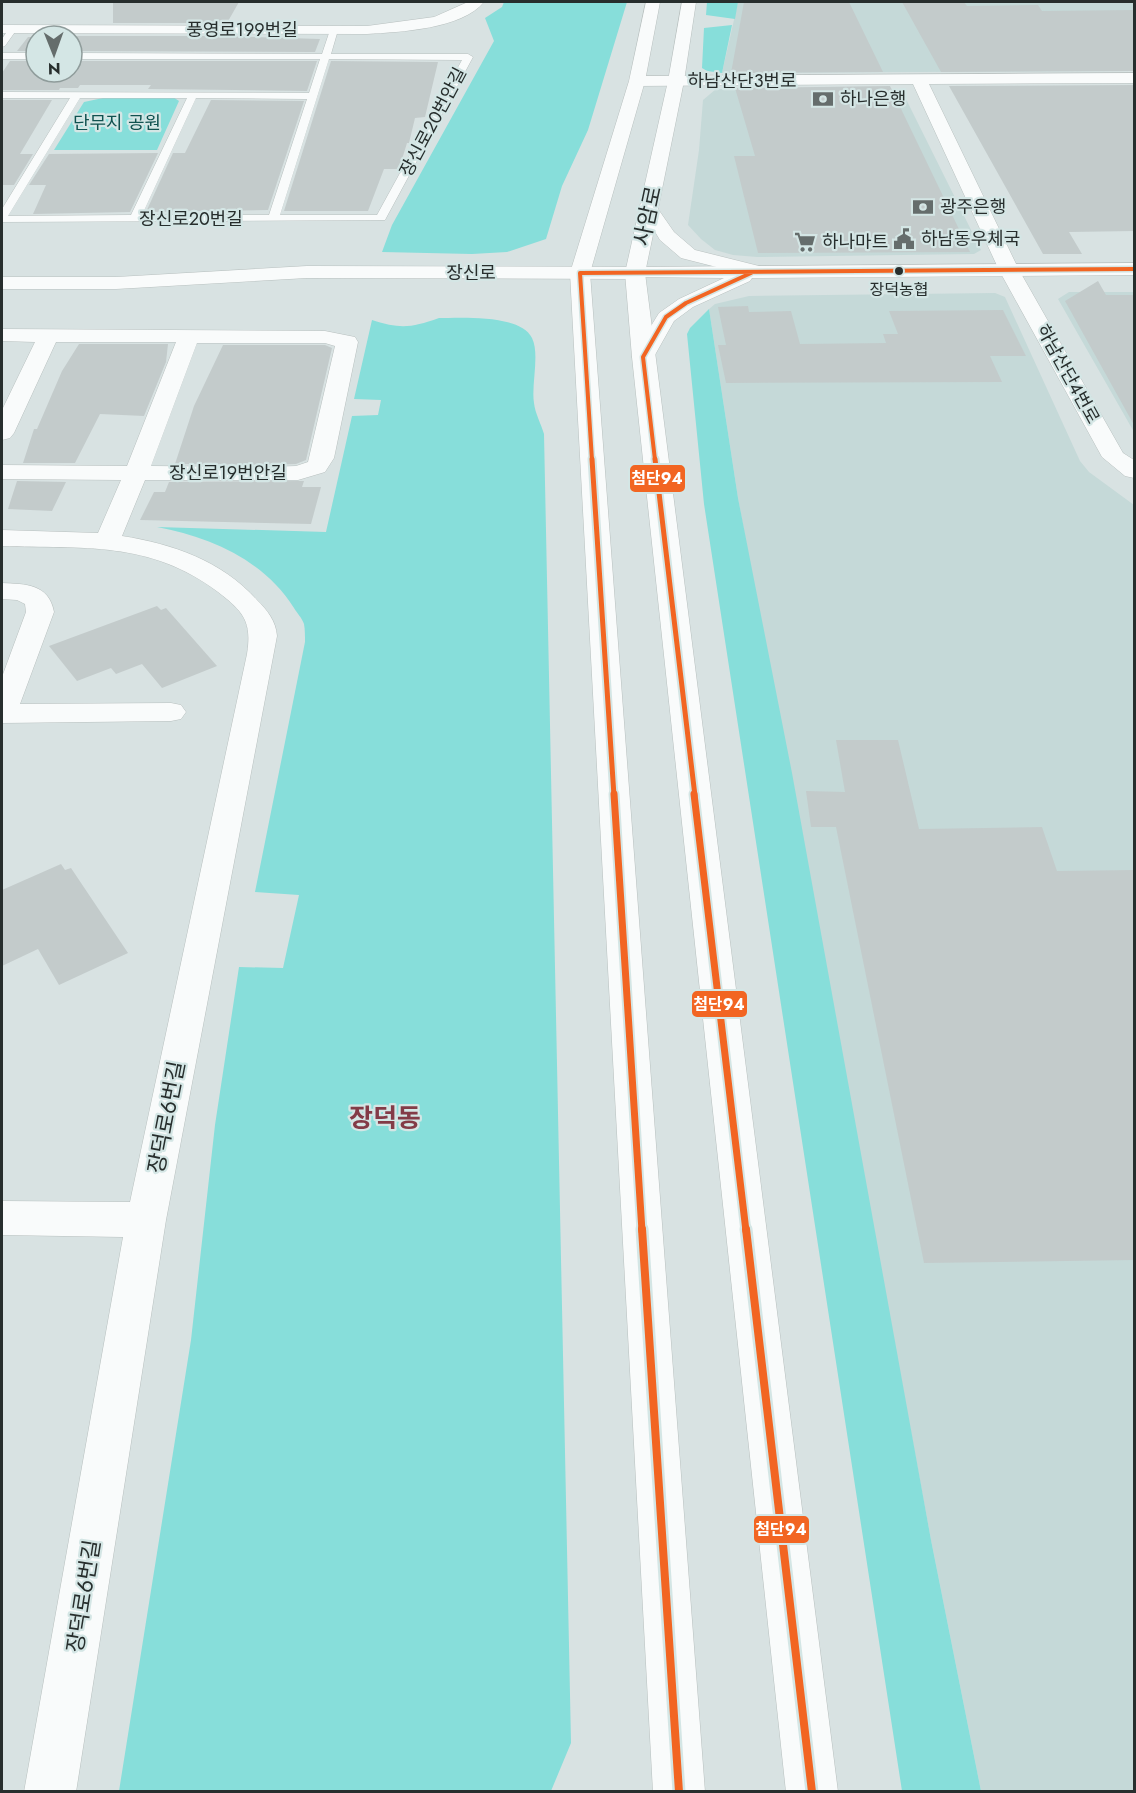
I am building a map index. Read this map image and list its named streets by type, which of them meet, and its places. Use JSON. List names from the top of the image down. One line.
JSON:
{"streets":{"street":["풍영로199번길","하남산단3번로","사암로","장신로","하남산단4번로","장신로19번안길","장덕로6번길"],"lane":["장신로20번안길","장신로20번길"]},"crossings":[["하남산단3번로","사암로"],["장신로20번안길","장신로20번길"],["사암로","장신로"],["장신로19번안길","장덕로6번길"]],"districts":["장덕동"],"parks":["단무지 공원"],"places":{"bank":["하나은행","광주은행"],"public building":["하남동우체국"],"supermarket":["하나마트"],"other":["장덕농협"]},"lines":["transit line 첨단94"],"north":"bottom"}
